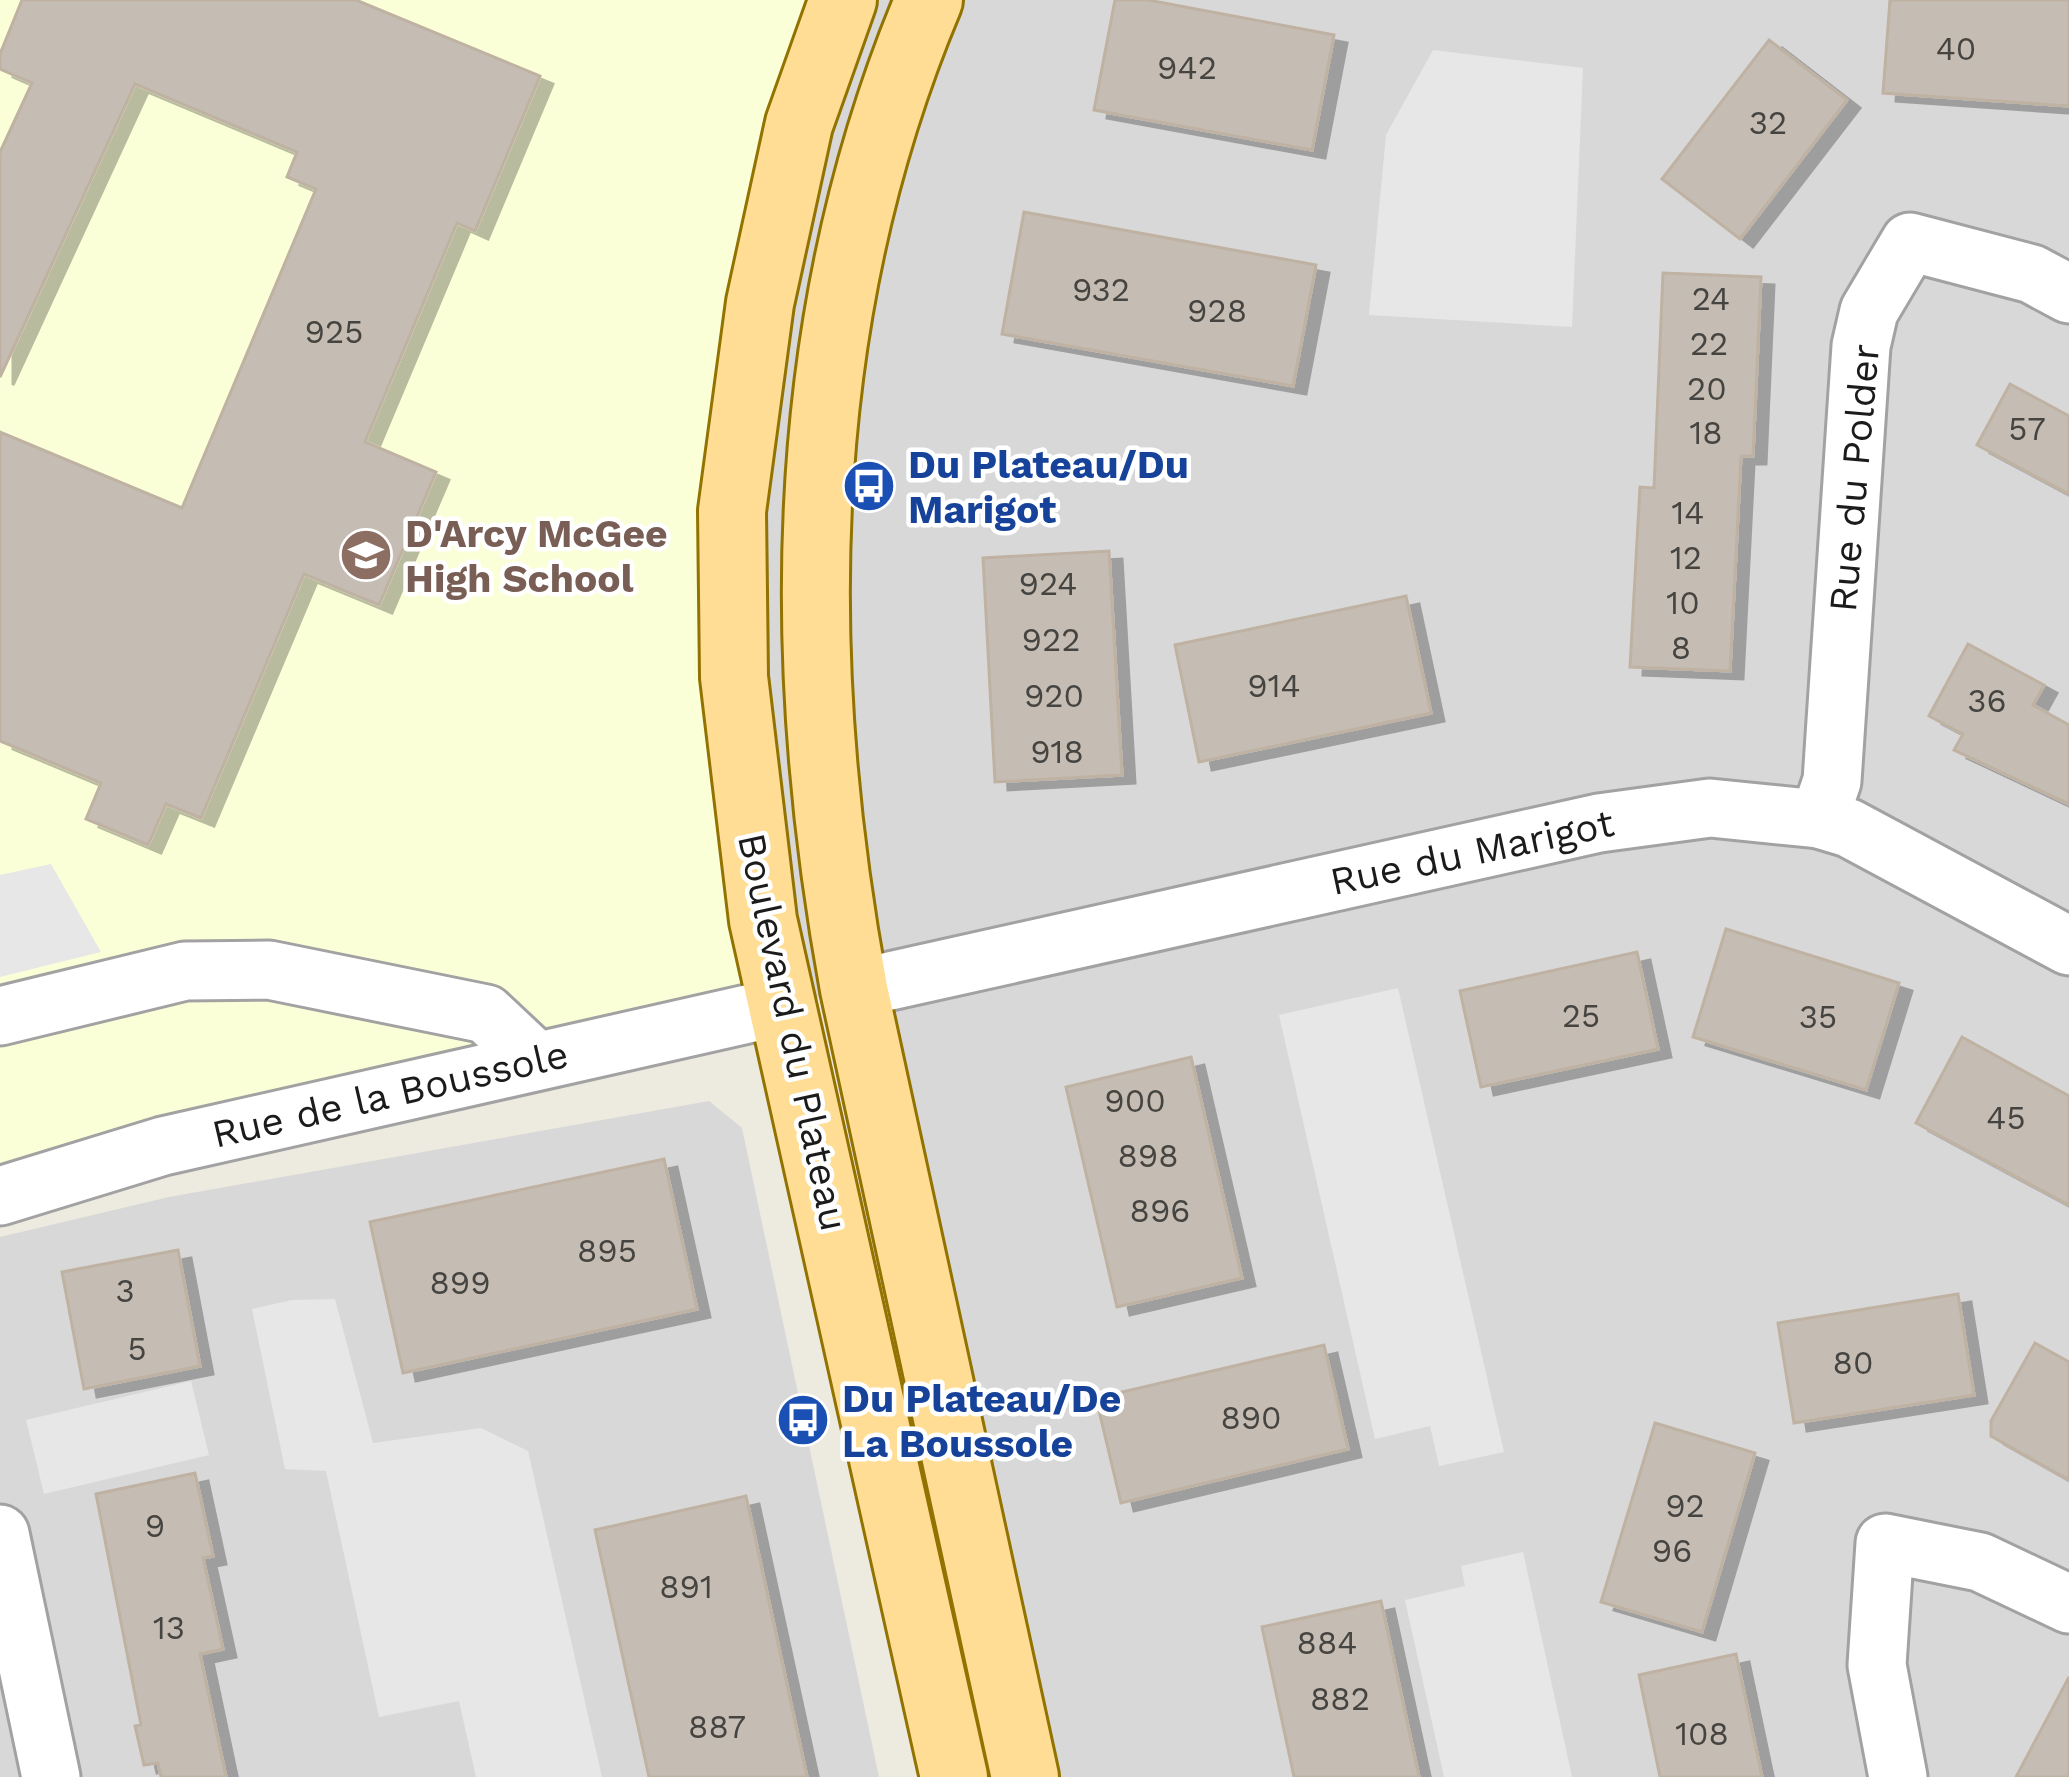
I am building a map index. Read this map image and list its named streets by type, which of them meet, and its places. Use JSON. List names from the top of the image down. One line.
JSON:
{"streets":{"main road":["Boulevard du Plateau"],"street":["Rue du Polder","Rue du Marigot","Rue de la Boussole"]},"crossings":[["Rue du Polder","Rue du Marigot"],["Rue du Marigot","Boulevard du Plateau"],["Boulevard du Plateau","Rue de la Boussole"]],"places":{"bus stop":["Du Plateau/Du Marigot","Du Plateau/De La Boussole"],"school or university":["D'Arcy McGee High School"]},"house_numbers":["40","942","32","932","24","928","925","22","20","57","18","14","12","924","10","922","8","914","920","36","918","25","35","900","45","898","896","895","899","3","5","80","890","92","9","96","891","13","884","882","887","108"]}
